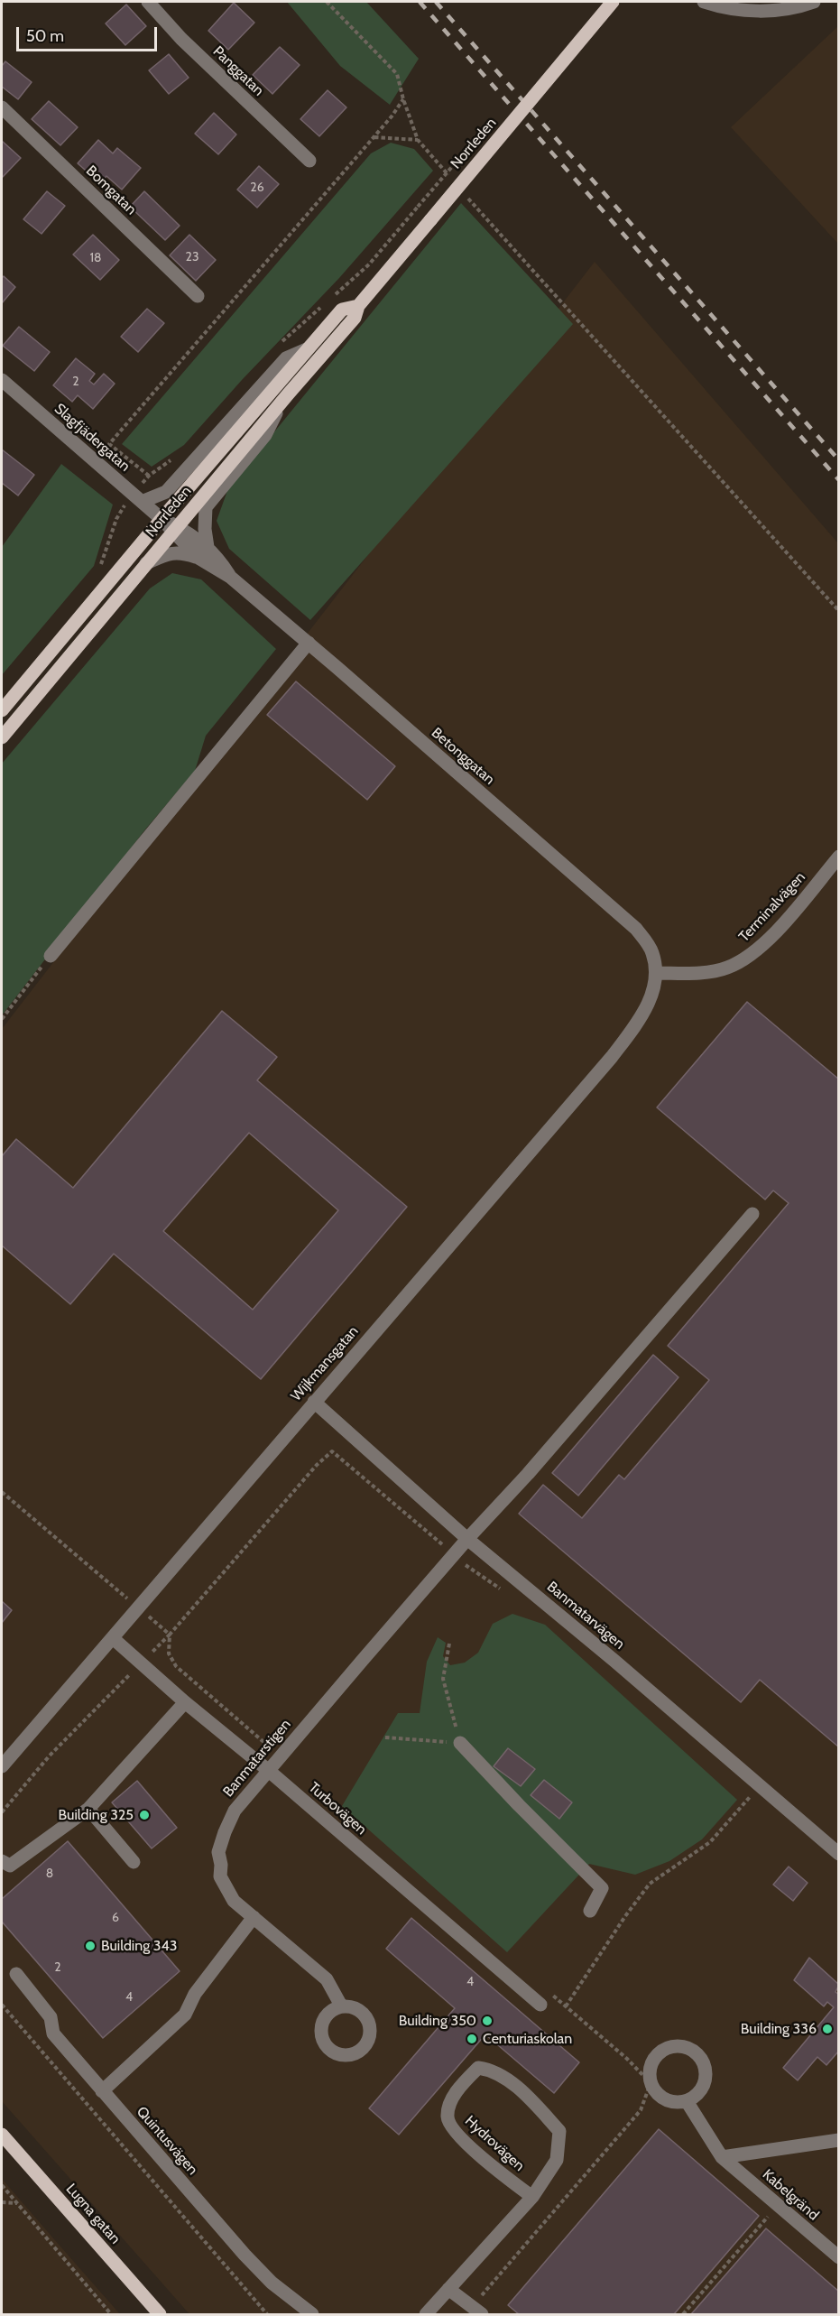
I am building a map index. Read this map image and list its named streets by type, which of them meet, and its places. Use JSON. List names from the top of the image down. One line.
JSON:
{"streets":{"main road":["Norrleden","Lugna gatan"],"street":["Panggatan","Bomgatan","Slagfjädergatan","Betonggatan","Terminalvägen","Wijkmansgatan","Banmatarvägen","Banmatarstigen","Turbovägen","Quintusvägen","Hydrovägen","Kabelgränd"]},"crossings":[["Norrleden","Slagfjädergatan"],["Norrleden","Betonggatan"],["Slagfjädergatan","Betonggatan"],["Betonggatan","Terminalvägen"],["Betonggatan","Wijkmansgatan"],["Terminalvägen","Wijkmansgatan"],["Wijkmansgatan","Banmatarvägen"],["Wijkmansgatan","Turbovägen"],["Banmatarvägen","Banmatarstigen"],["Banmatarstigen","Turbovägen"]],"places":["Building 325","Building 343","Building 350","Building 336","Centuriaskolan"],"house_numbers":["26","23","18","2","8","6","2","4","4"],"scale_bar":"50 m"}
